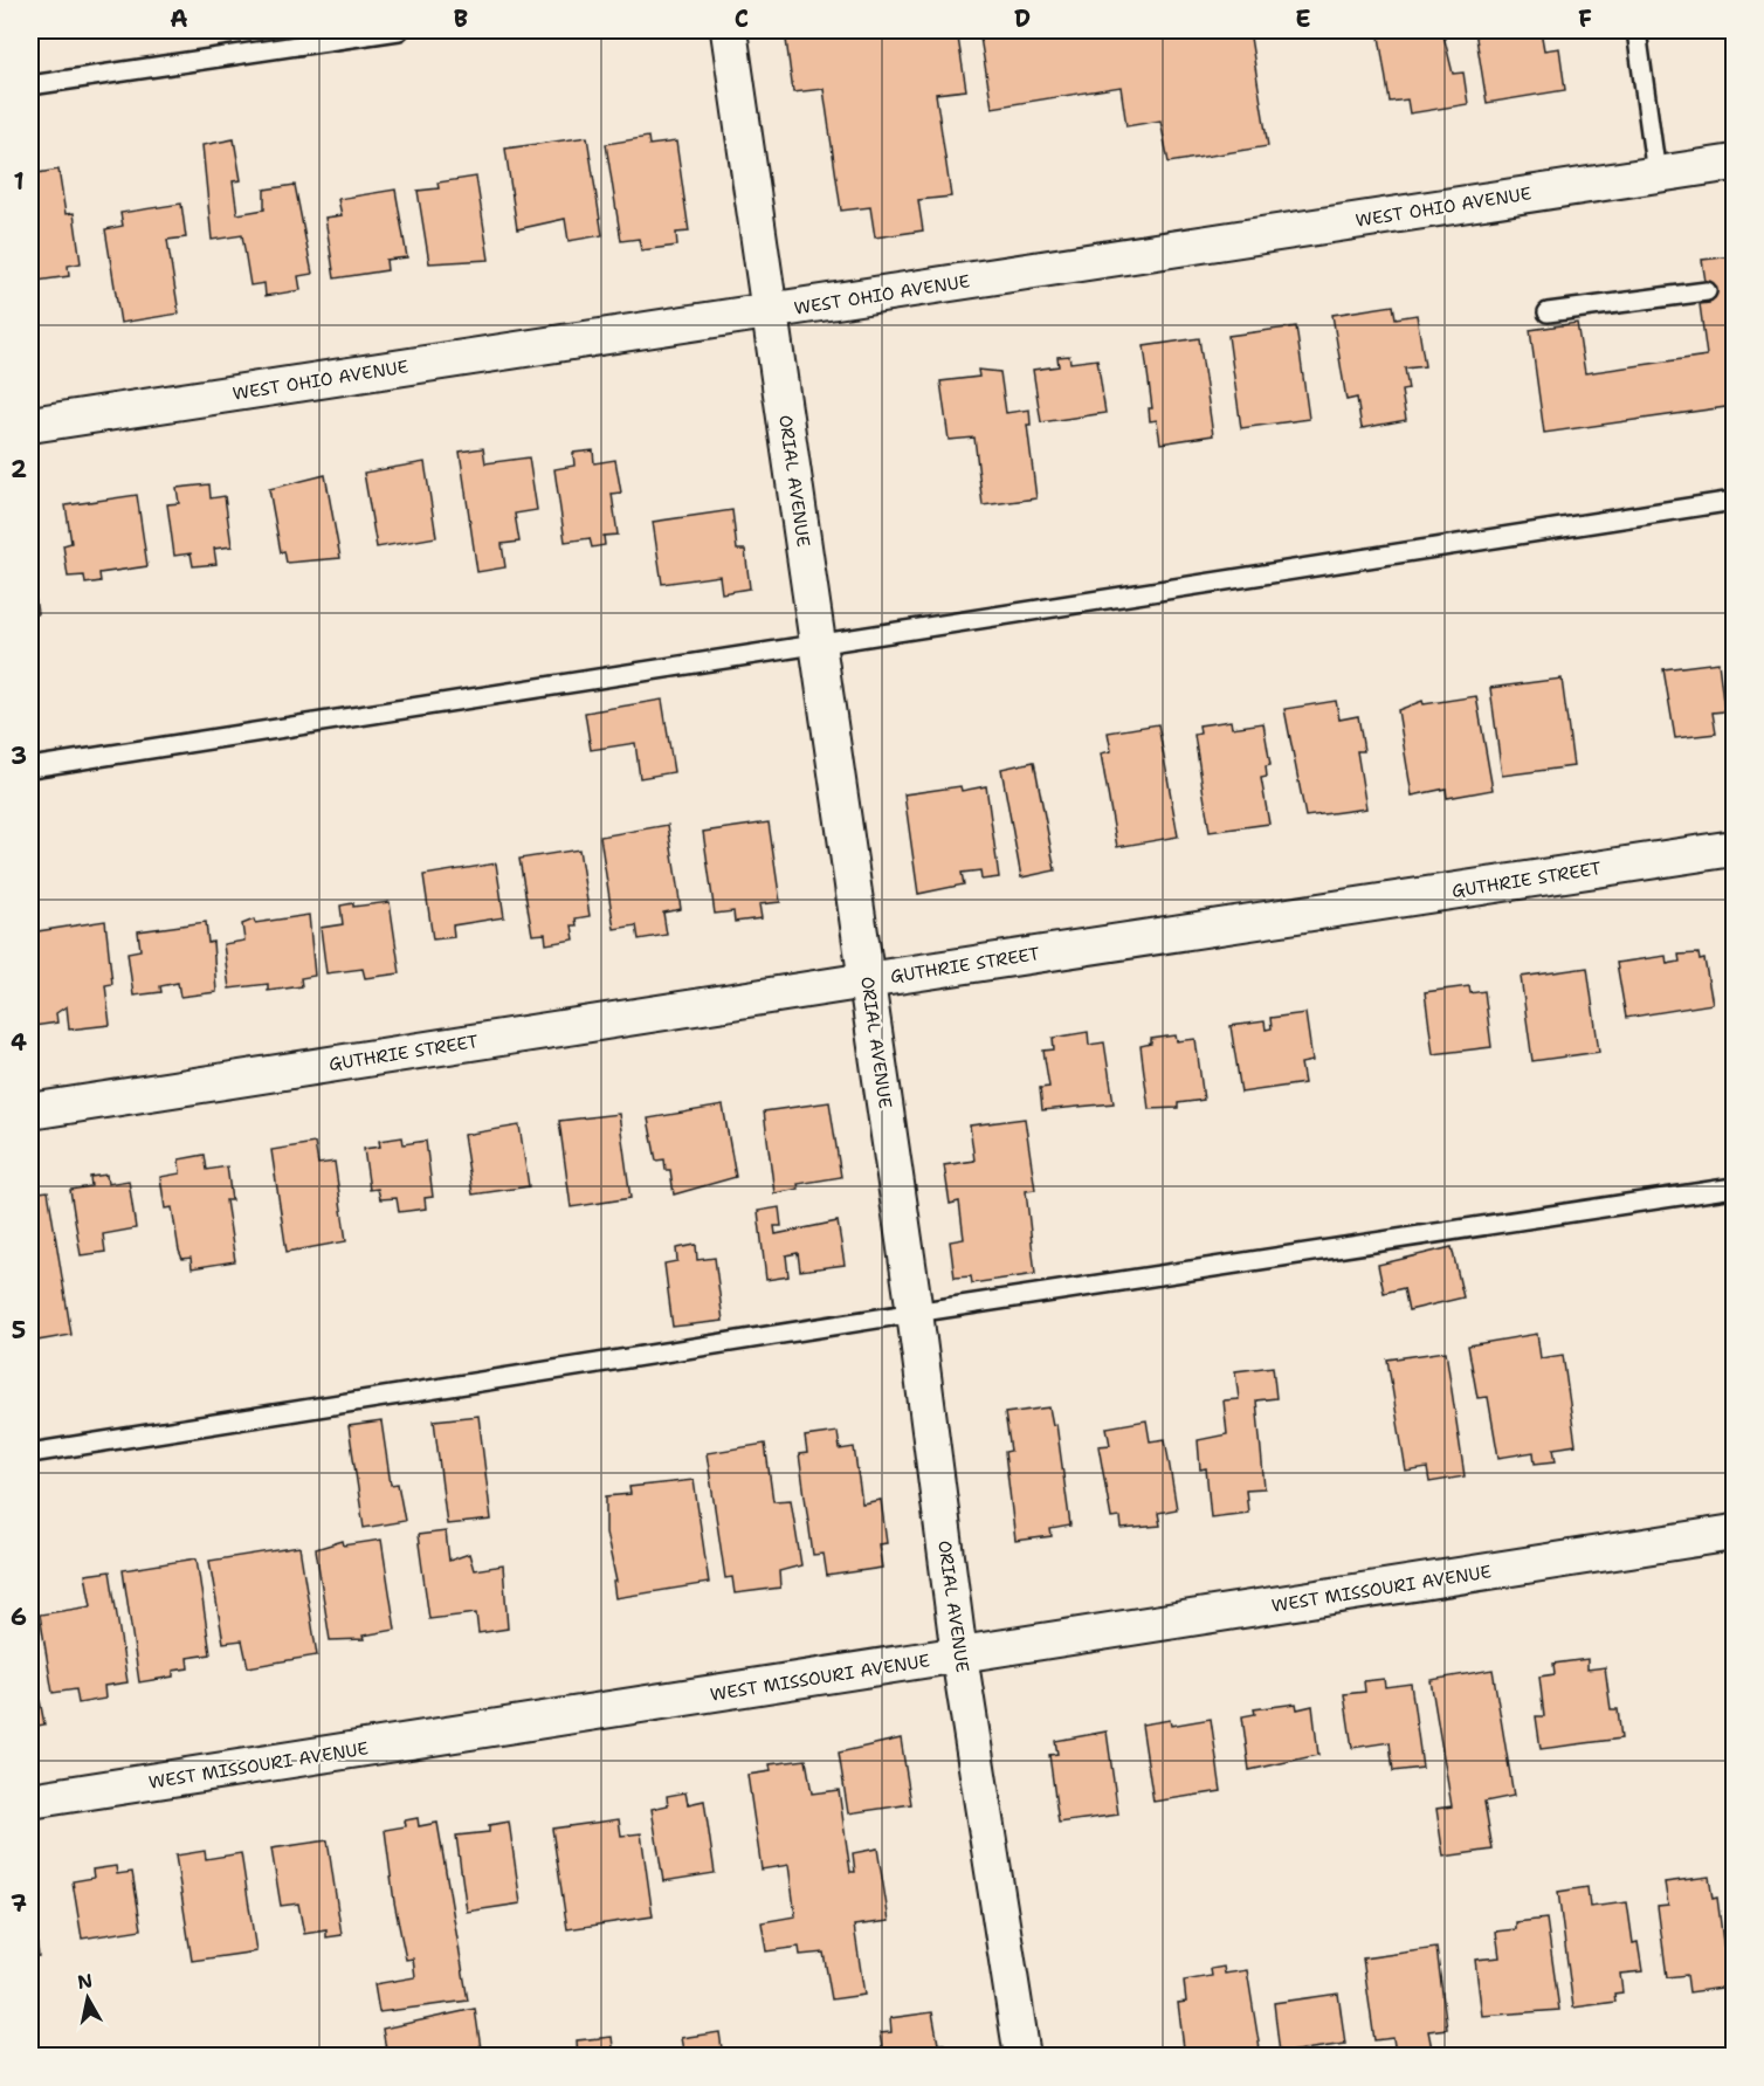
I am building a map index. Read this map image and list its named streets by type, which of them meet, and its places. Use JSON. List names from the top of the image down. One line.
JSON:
{"streets":{"street":["WEST OHIO AVENUE","ORIAL AVENUE","GUTHRIE STREET","WEST MISSOURI AVENUE"]},"crossings":[["WEST OHIO AVENUE","ORIAL AVENUE"],["ORIAL AVENUE","GUTHRIE STREET"],["ORIAL AVENUE","WEST MISSOURI AVENUE"]],"north":"top","grid":{"columns":["A","B","C","D","E","F"],"rows":["1","2","3","4","5","6","7"]}}
